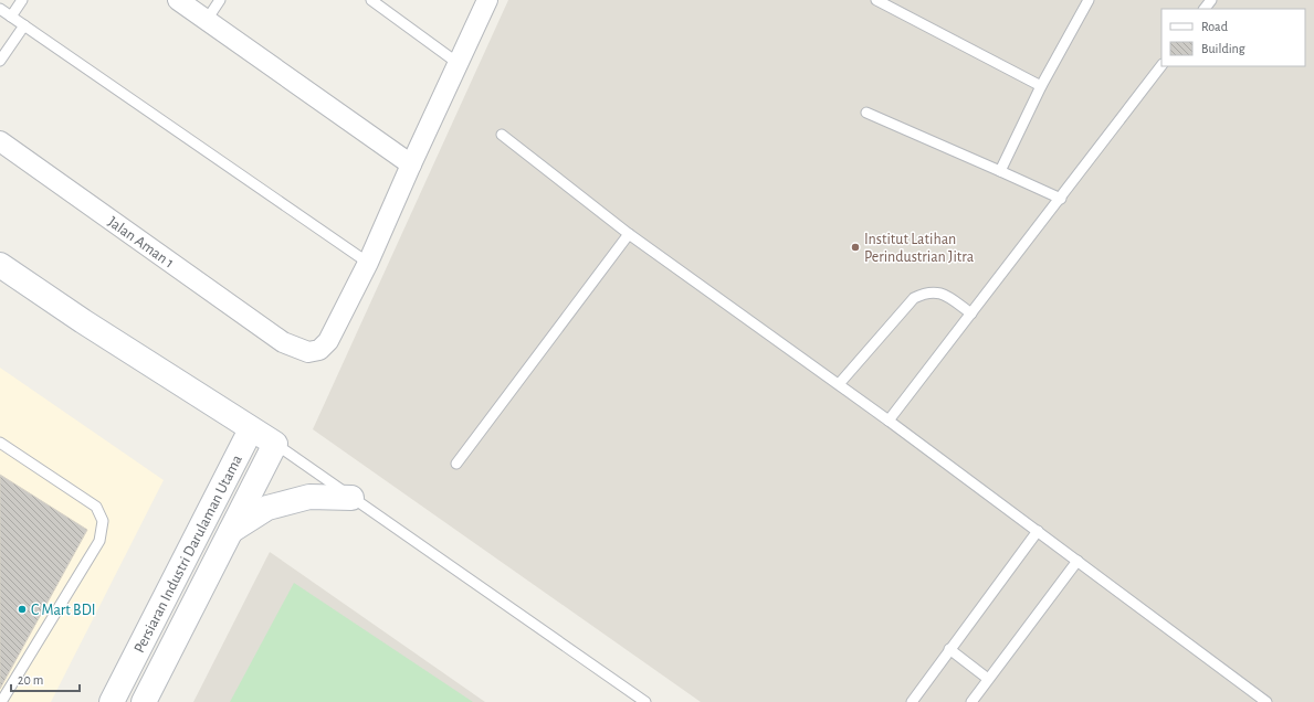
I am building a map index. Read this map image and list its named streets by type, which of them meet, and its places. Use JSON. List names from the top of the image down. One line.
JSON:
{"streets":{"street":["Jalan Aman 1","Persiaran Industri Darulaman Utama"]},"places":["Institut Latihan Perindustrian Jitra","C Mart BDI"],"legend":["Road","Building"],"scale_bar":"20 m"}
